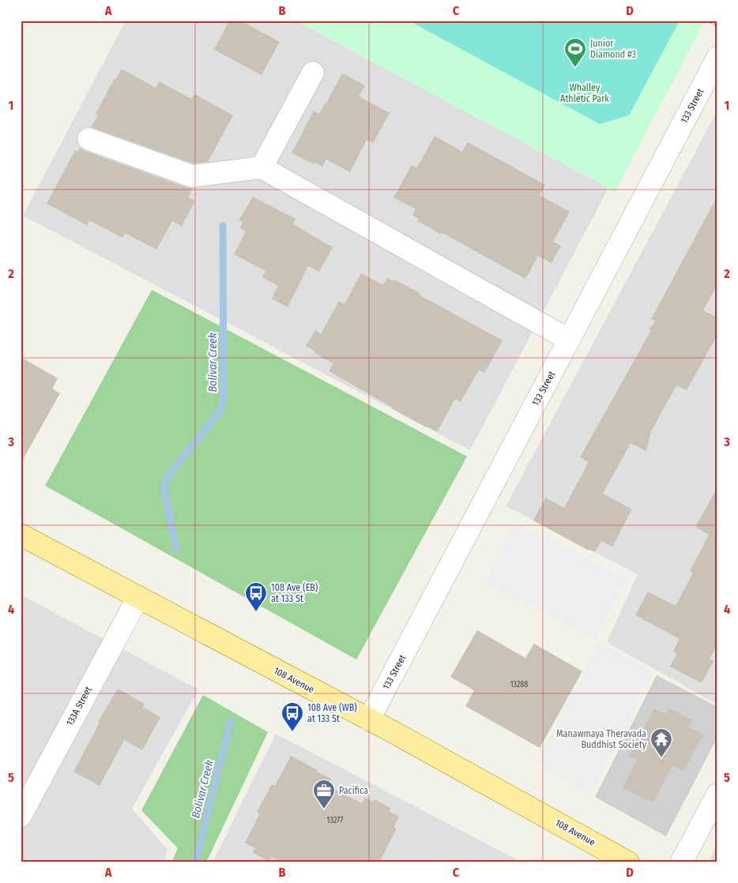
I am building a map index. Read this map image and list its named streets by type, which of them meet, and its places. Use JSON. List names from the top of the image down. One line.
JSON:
{"streets":{"main road":["108 Avenue"],"street":["133 Street","133A Street"]},"crossings":[["133 Street","108 Avenue"],["108 Avenue","133A Street"]],"water":["Bolivar Creek"],"parks":["Whalley Athletic Park"],"places":{"sports":["Junior Diamond #3"],"bus stop":["108 Ave (EB) at 133 St","108 Ave (WB) at 133 St"],"temple":["Manawmaya Theravada Buddhist Society"],"office":["Pacifica"]},"house_numbers":["13288","13277"],"grid":{"columns":["A","B","C","D"],"rows":["1","2","3","4","5"]}}
